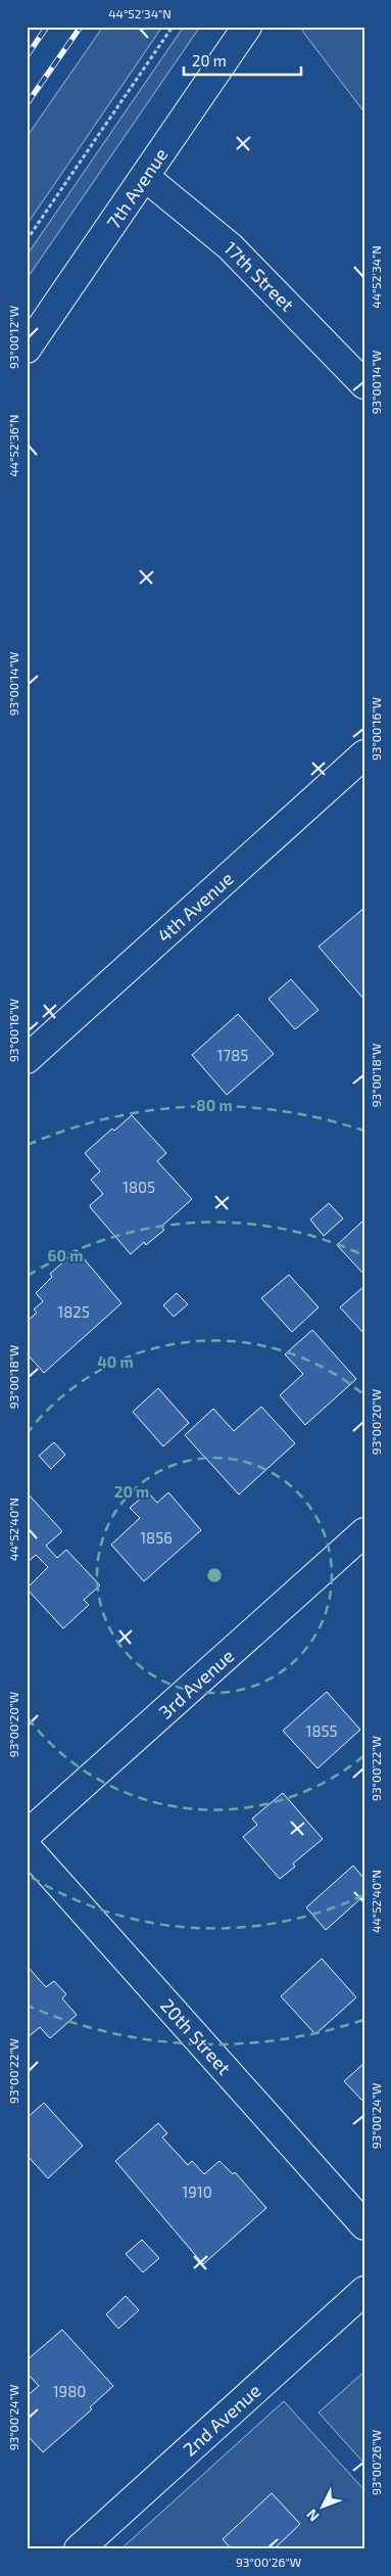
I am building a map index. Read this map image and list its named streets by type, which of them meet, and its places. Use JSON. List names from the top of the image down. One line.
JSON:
{"streets":{"street":["7th Avenue","17th Street","4th Avenue","3rd Avenue","20th Street","2nd Avenue"]},"crossings":[["7th Avenue","17th Street"]],"house_numbers":["1785","1805","1825","1856","1855","1910","1980"],"scale_bar":"20 m","north":"bottom left","coordinates":["44°52'34\"N","93°00'12\"W","93°00'14\"W","44°52'36\"N","93°00'16\"W","93°00'18\"W","93°00'20\"W","44°52'40\"N","93°00'22\"W","93°00'24\"W","93°00'26\"W"],"rings":["80 m","60 m","40 m","20 m"]}
